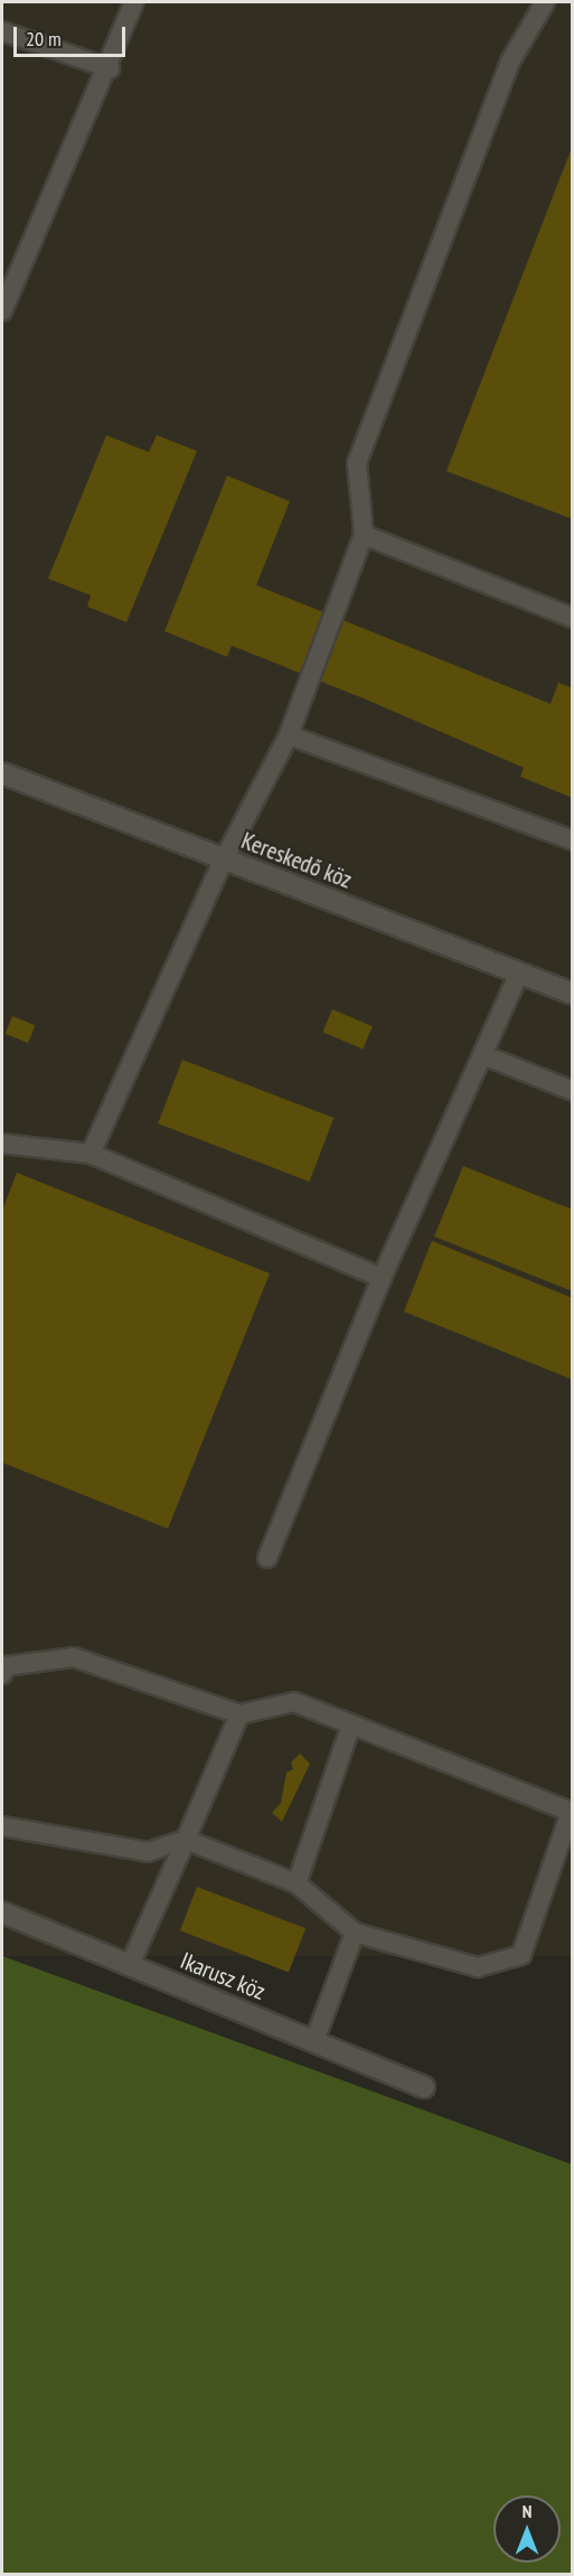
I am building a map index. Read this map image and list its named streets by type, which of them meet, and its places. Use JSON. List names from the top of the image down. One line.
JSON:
{"streets":{"street":["Kereskedő köz","Ikarusz köz"]},"scale_bar":"20 m","north":"top"}
